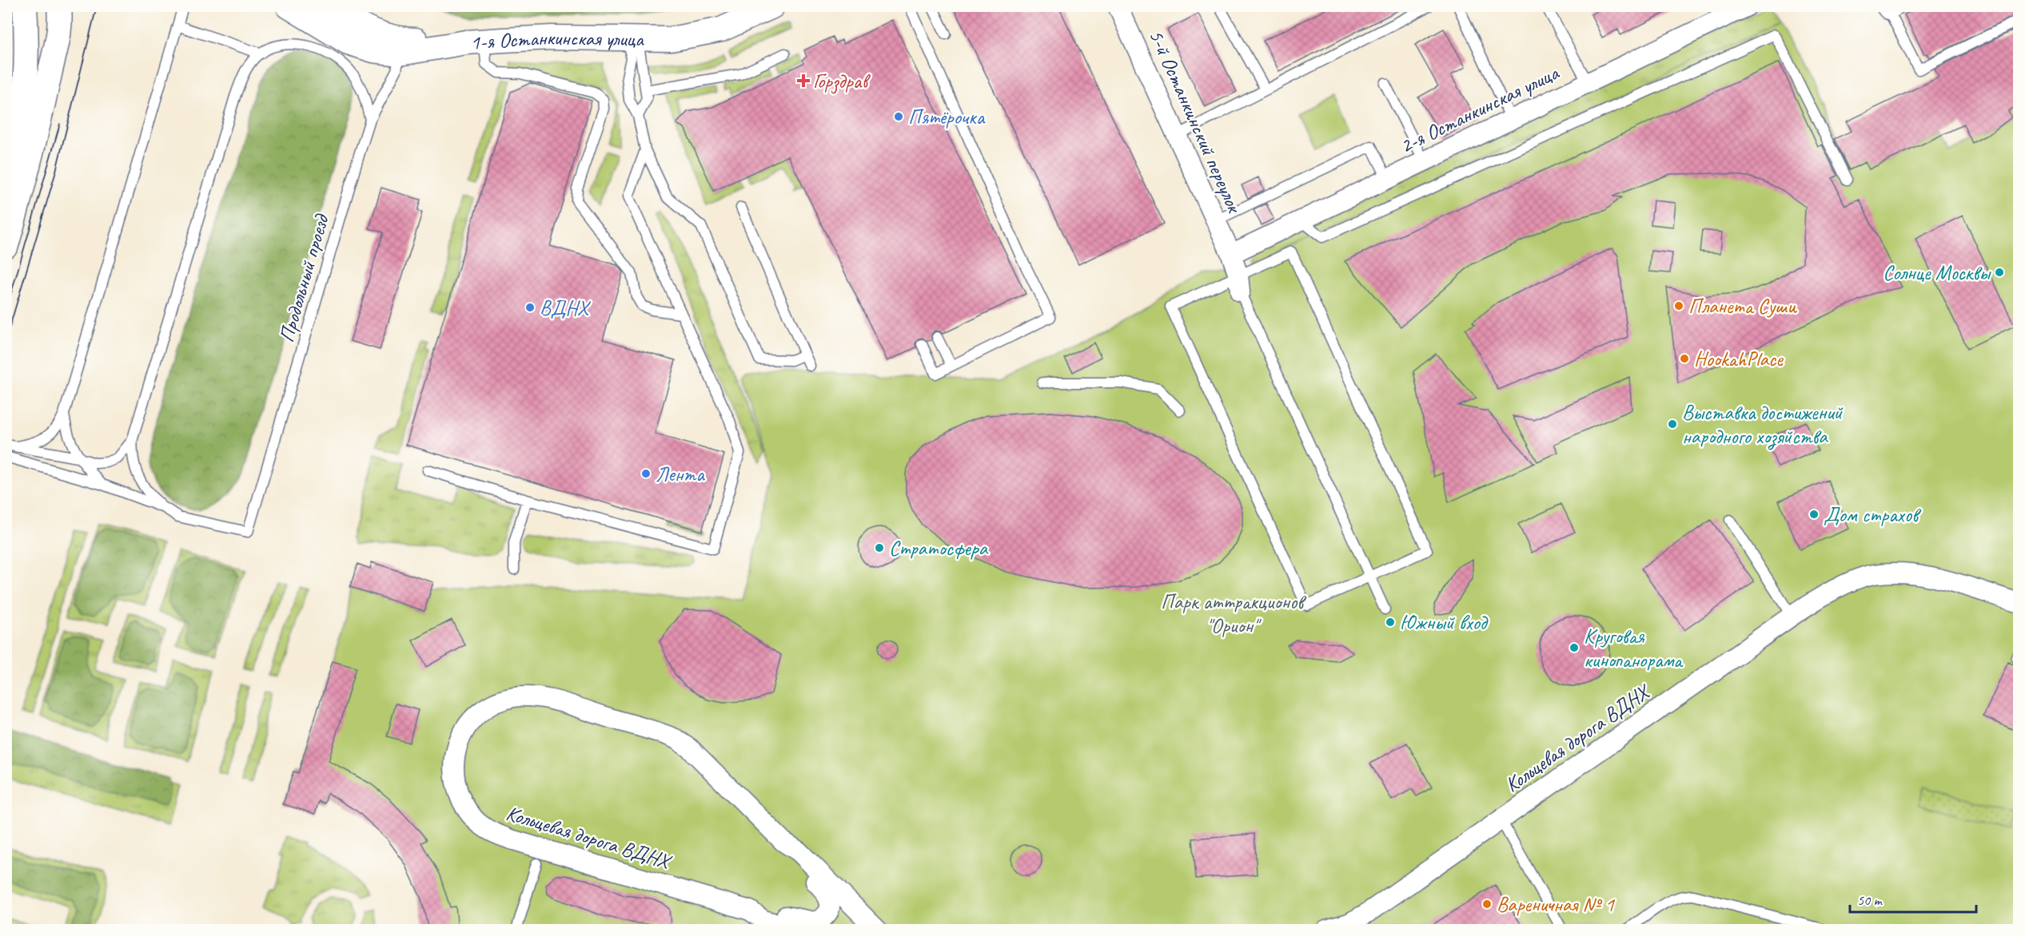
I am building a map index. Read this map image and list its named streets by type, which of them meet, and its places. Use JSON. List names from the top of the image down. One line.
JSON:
{"streets":{"street":["1-я Останкинская улица","2-я Останкинская улица","5-й Останкинский переулок","Кольцевая дорога ВДНХ"],"lane":["Продольный проезд"]},"crossings":[["1-я Останкинская улица","Продольный проезд"],["2-я Останкинская улица","5-й Останкинский переулок"]],"parks":["Парк аттракционов \"Орион\""],"places":{"health":["Горздрав"],"other":["Пятёрочка","Солнце Москвы","Планета Суши","ВДНХ","HookahPlace","Выставка достижений народного хозяйства","Лента","Дом страхов","Стратосфера","Южный вход","Круговая кинопанорама","Вареничная № 1"]},"scale_bar":"50 m"}
